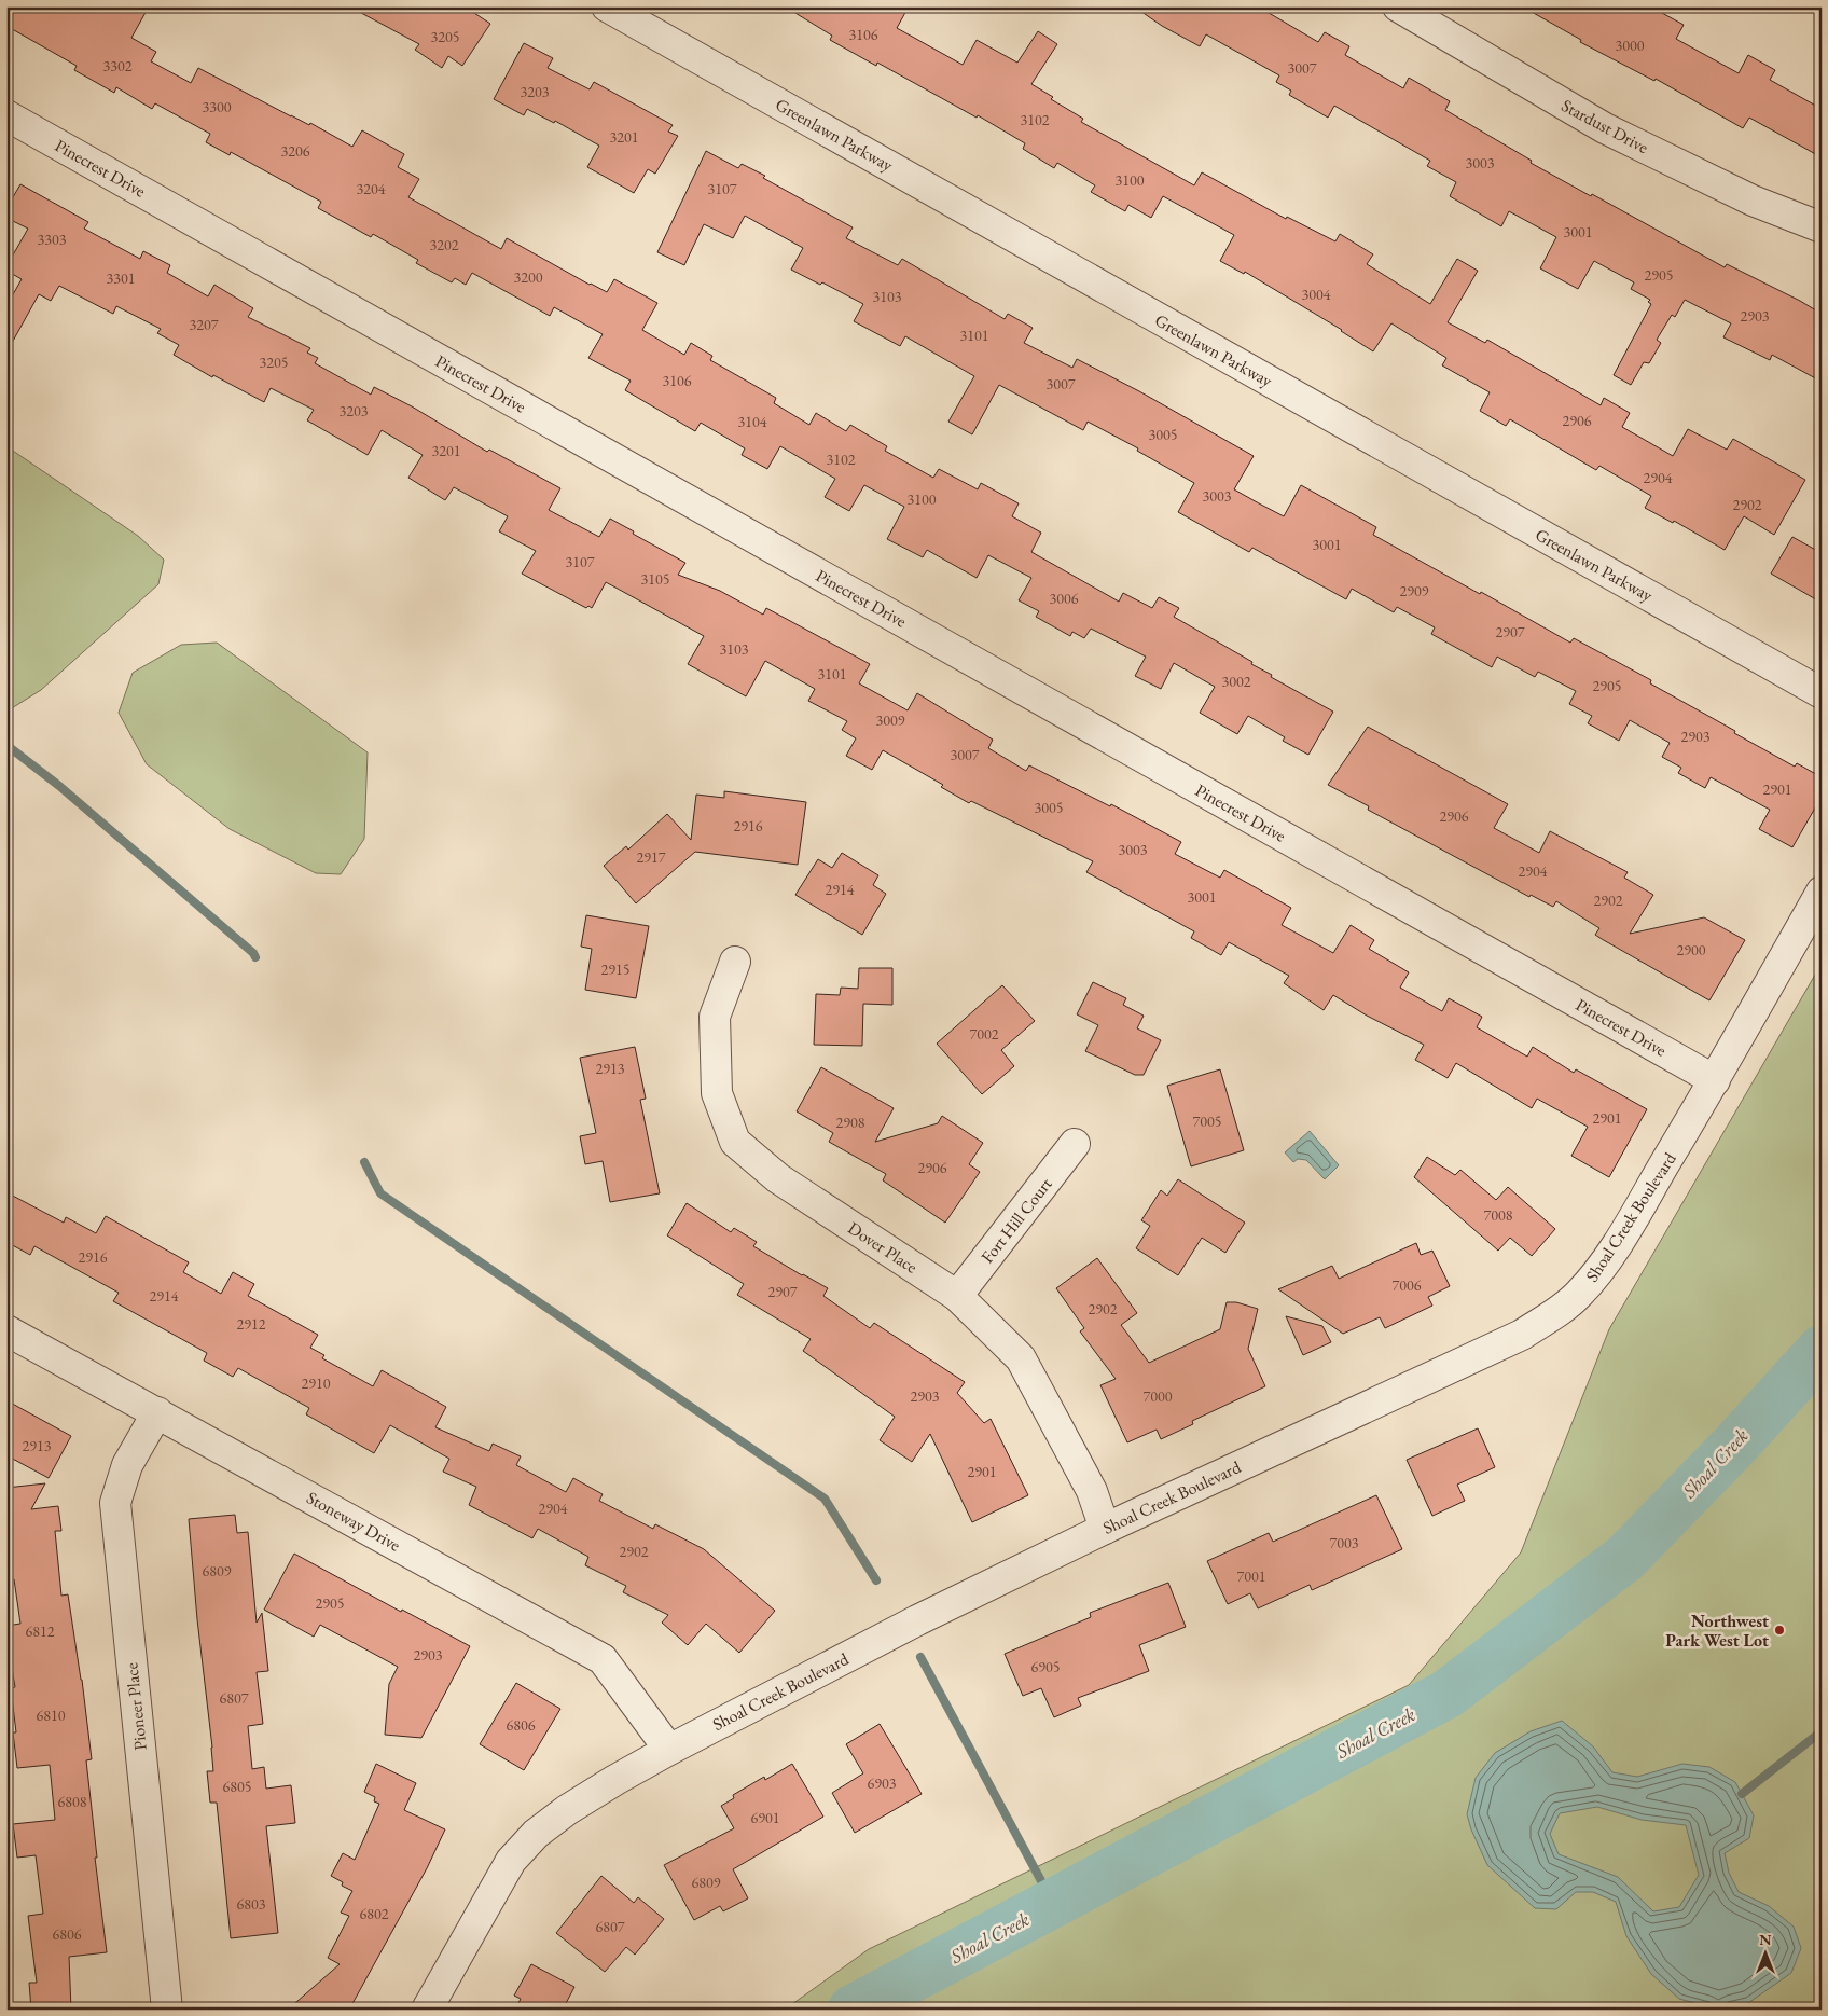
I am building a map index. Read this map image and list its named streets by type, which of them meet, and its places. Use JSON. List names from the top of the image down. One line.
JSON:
{"streets":{"street":["Stardust Drive","Greenlawn Parkway","Pinecrest Drive","Shoal Creek Boulevard","Fort Hill Court","Dover Place","Stoneway Drive","Pioneer Place"]},"crossings":[["Pinecrest Drive","Shoal Creek Boulevard"],["Shoal Creek Boulevard","Dover Place"],["Shoal Creek Boulevard","Stoneway Drive"],["Fort Hill Court","Dover Place"],["Stoneway Drive","Pioneer Place"]],"water":["Shoal Creek"],"places":["Northwest Park West Lot"],"house_numbers":["3106","3205","3000","3302","3007","3203","3300","3102","3201","3206","3003","3100","3204","3107","3001","3303","3202","2905","3200","3301","3004","3103","2903","3207","3101","3205","3106","3007","3203","2906","3104","3005","3201","3102","2904","3003","3100","2902","3001","3107","3105","2909","3006","2907","3103","3101","3002","2905","3009","2903","3007","2901","3005","2906","2916","3003","2917","2904","2914","3001","2902","2900","2915","7002","2913","2901","7005","2908","2906","7008","2916","7006","2907","2914","2902","2912","2910","2903","7000","2913","2901","2904","7003","2902","6809","7001","2905","6812","2903","6905","6807","6810","6806","6903","6805","6808","6901","6809","6803","6802","6807","6806"],"north":"top"}
